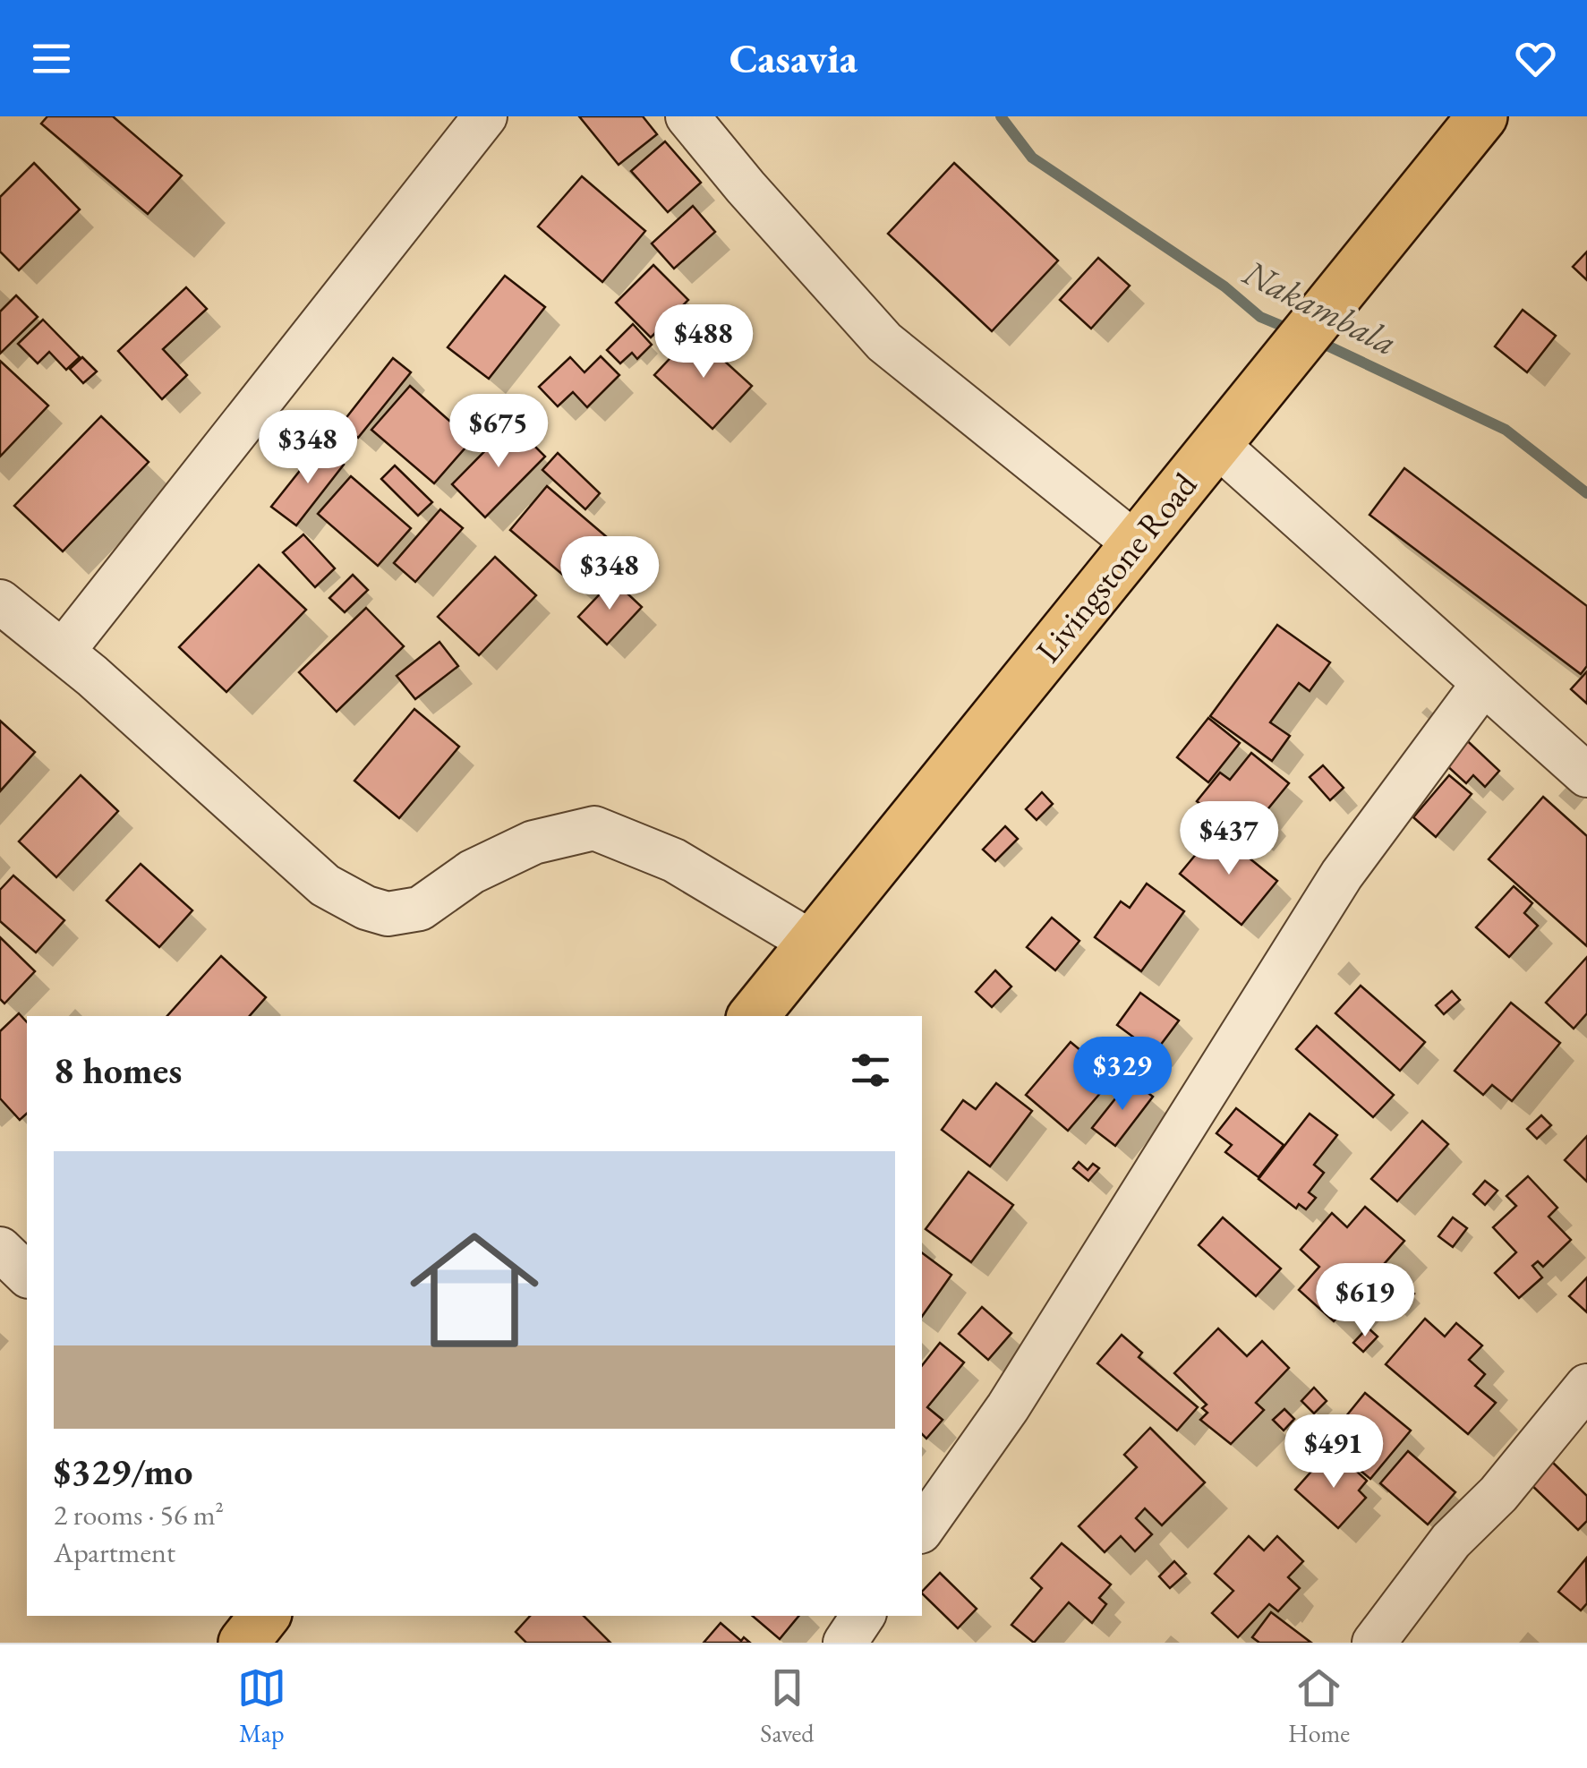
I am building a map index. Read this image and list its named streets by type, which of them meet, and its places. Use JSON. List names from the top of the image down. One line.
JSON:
{"streets":{"highway":["Livingstone Road"]},"water":["Nakambala"],"page":{"header":"Casavia","price":["$488","$675","$348","$348","$437","$329","$619","$491"],"heading":"8 homes","list":[{"name":"$329/mo","note":"2 rooms · 56 m² · Apartment"}],"tabs":["Map","Saved","Home"]}}
